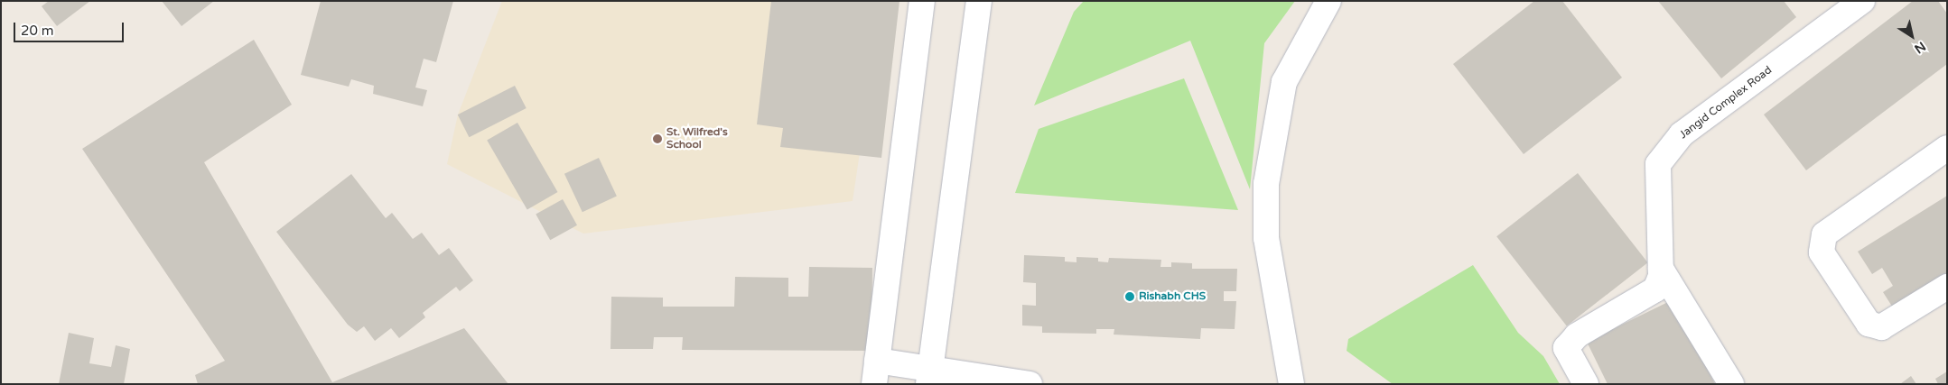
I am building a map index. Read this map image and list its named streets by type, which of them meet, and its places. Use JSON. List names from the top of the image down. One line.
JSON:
{"streets":{"street":["Jangid Complex Road"]},"places":["St. Wilfred's School","Rishabh CHS"],"scale_bar":"20 m","north":"bottom right"}
